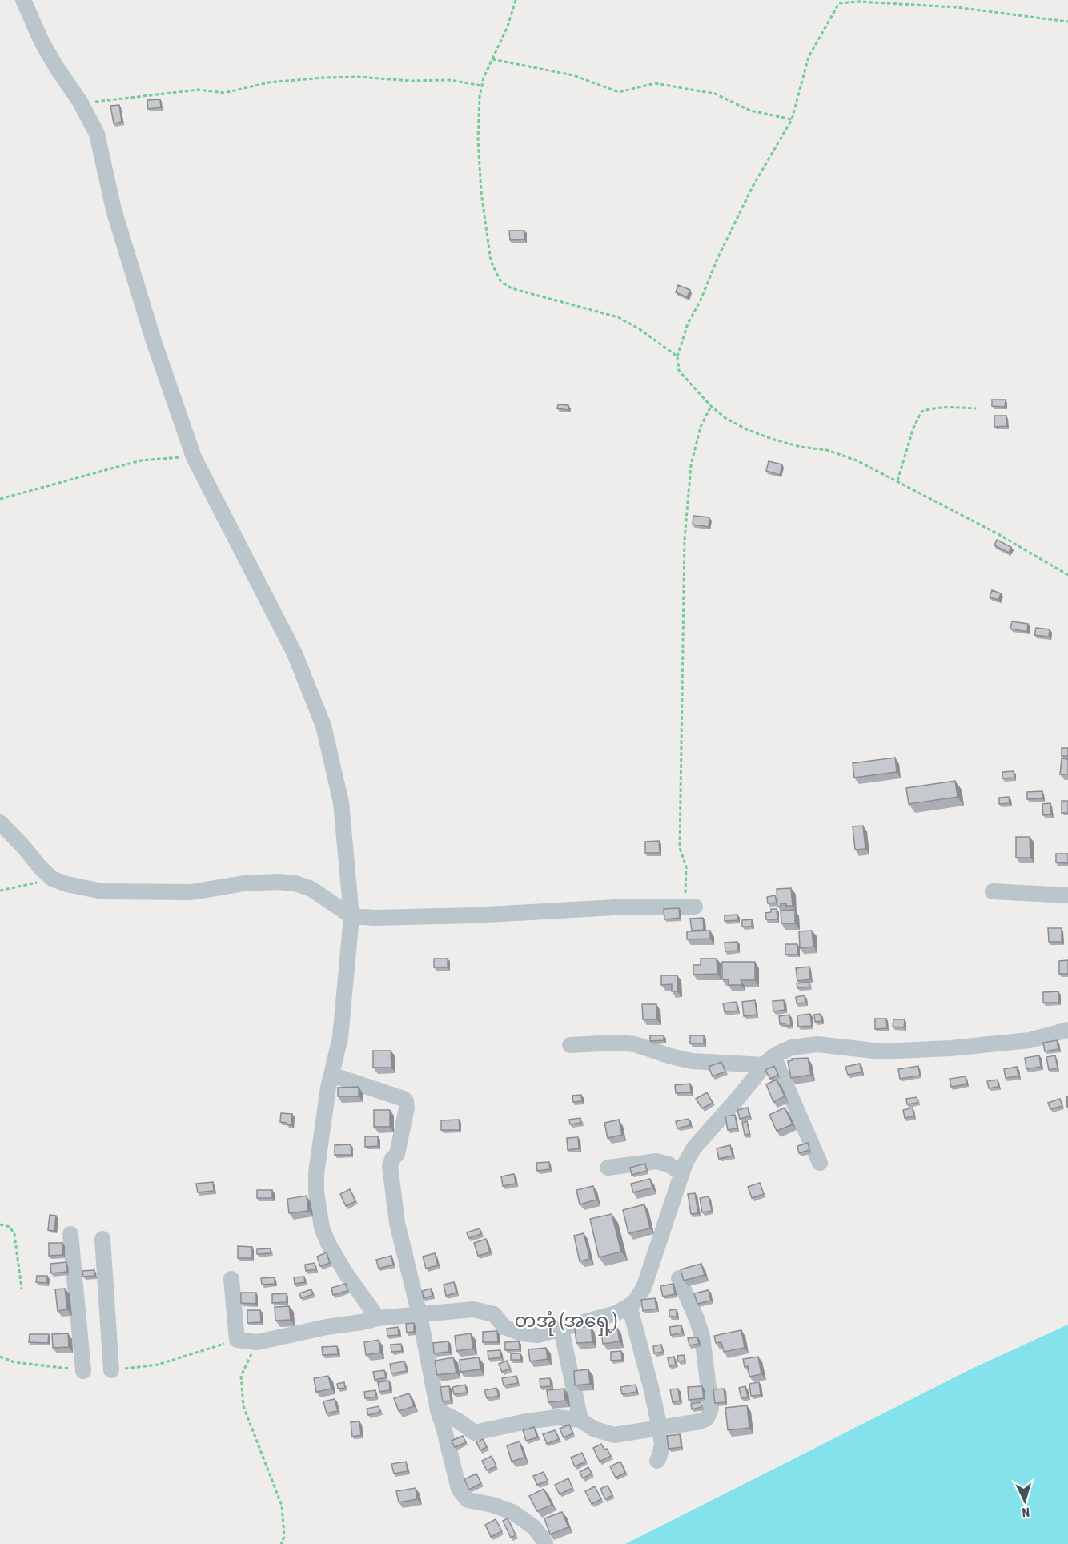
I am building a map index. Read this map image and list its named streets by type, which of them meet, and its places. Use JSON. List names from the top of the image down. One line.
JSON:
{"districts":["တအုံ (အရှေ့)"],"north":"bottom"}
